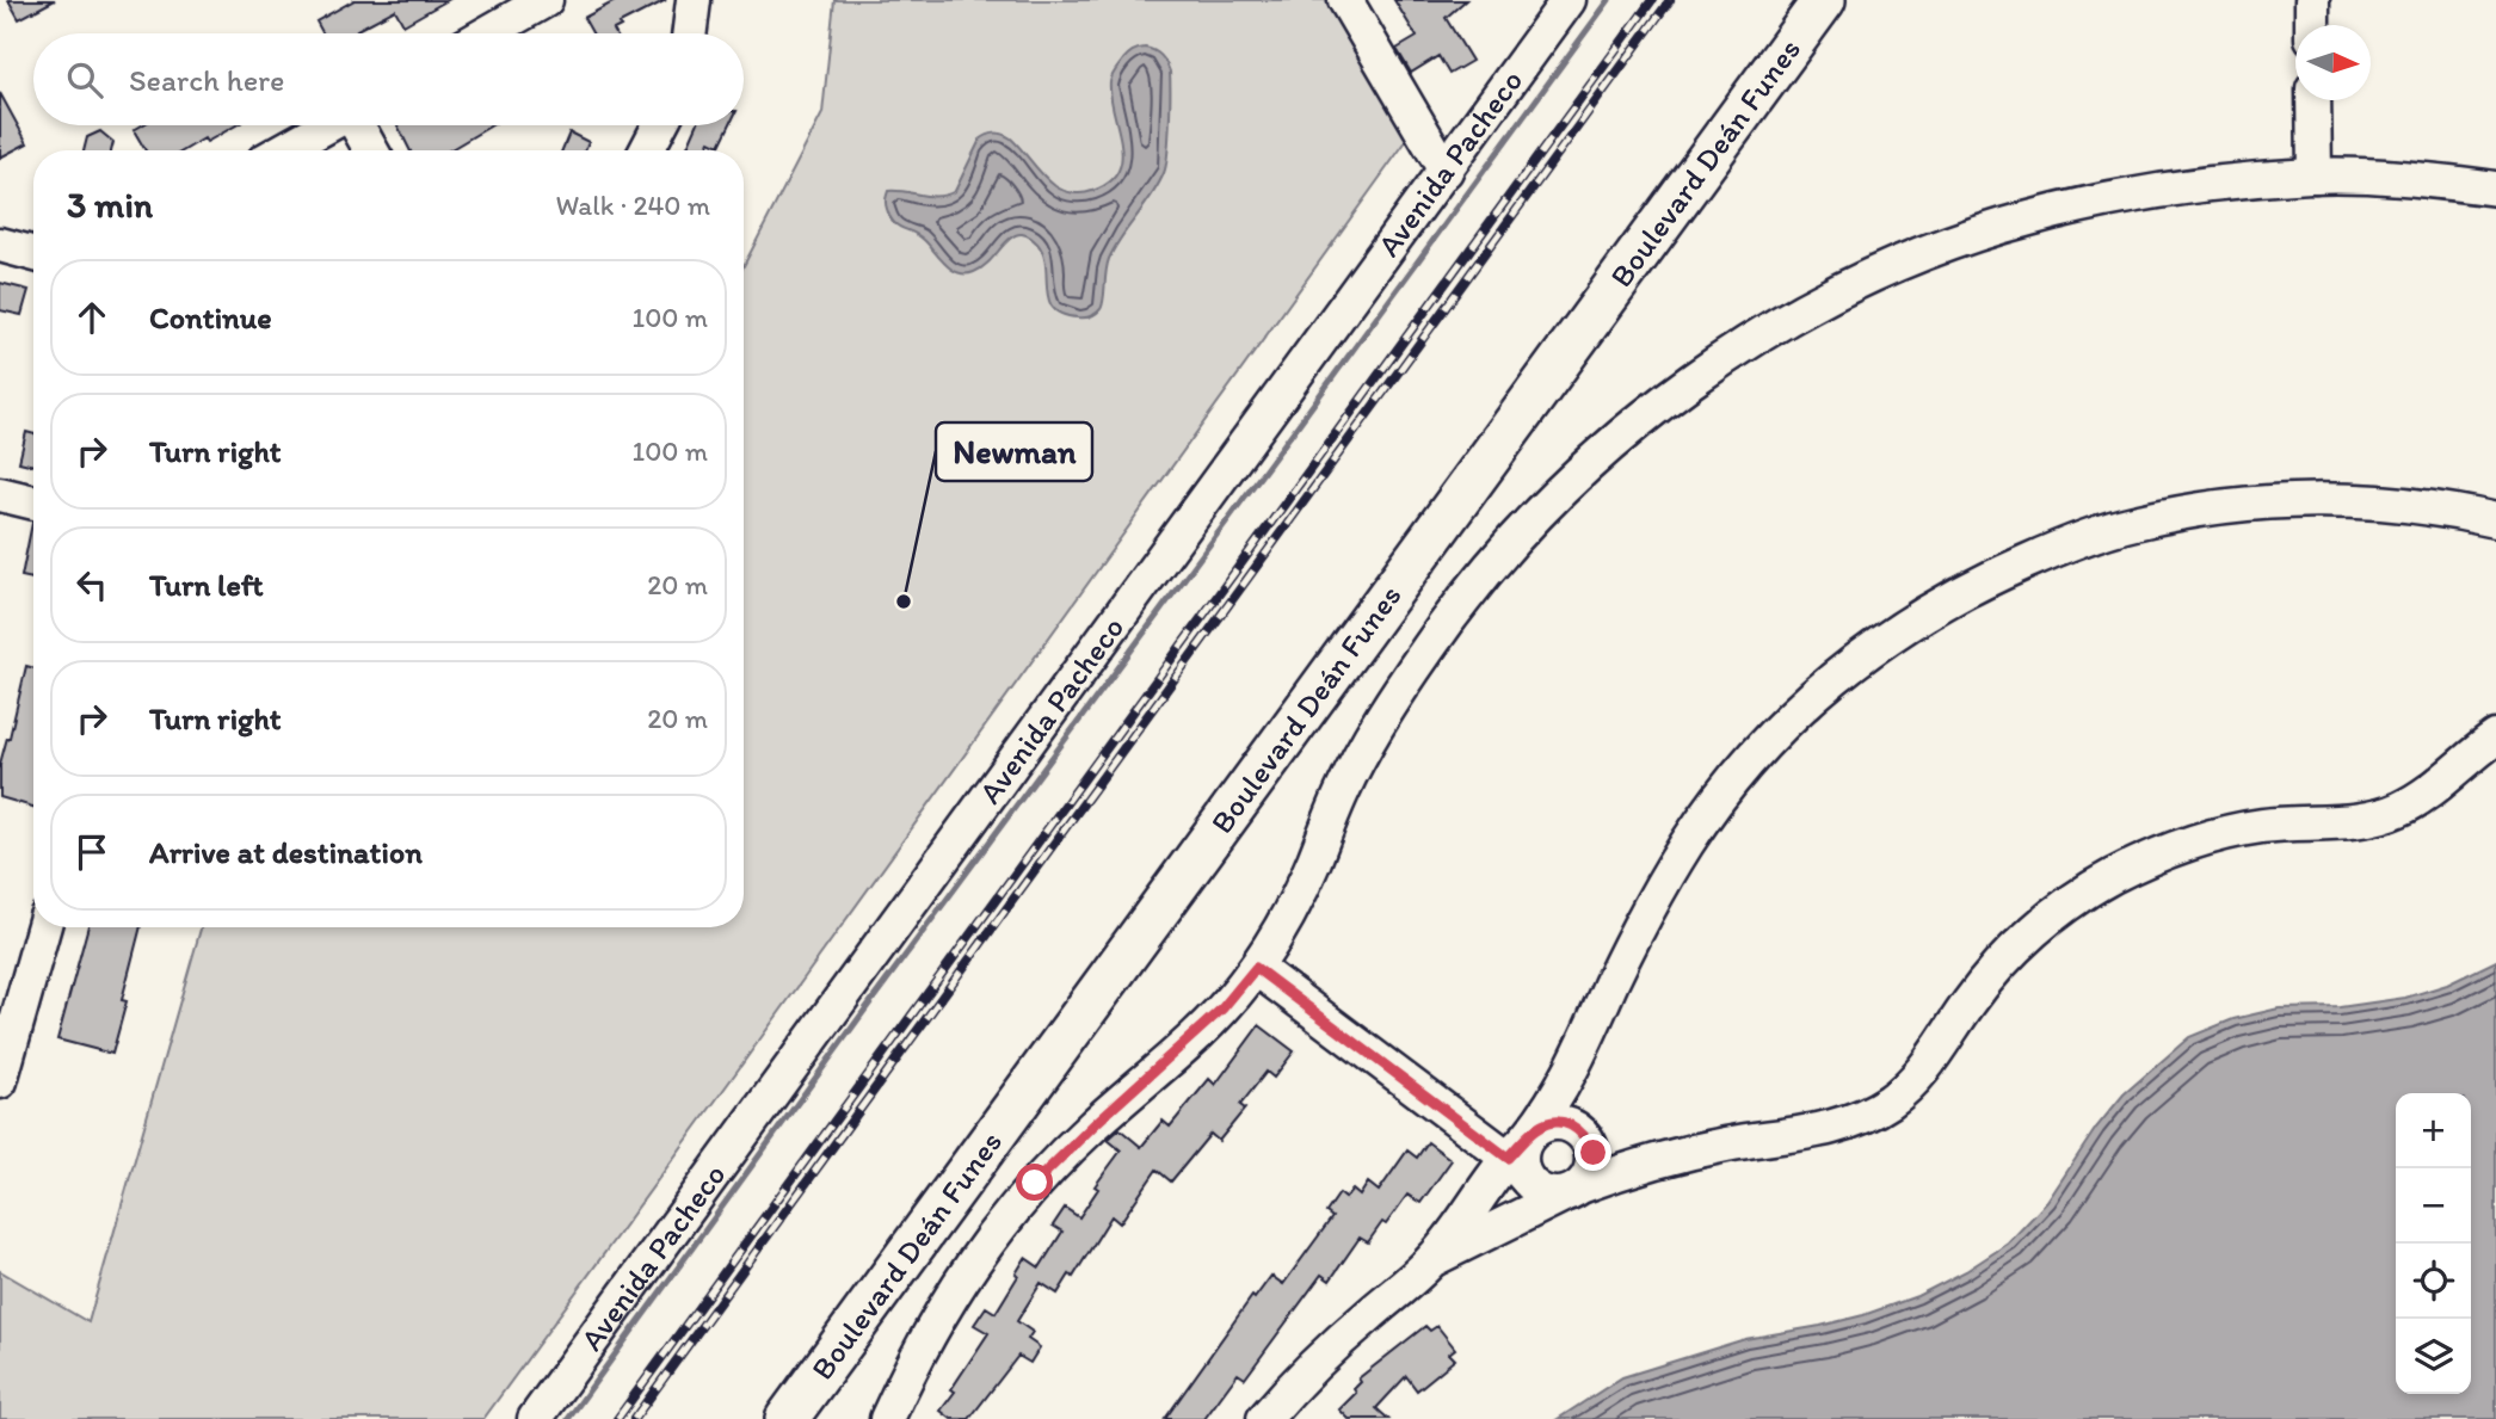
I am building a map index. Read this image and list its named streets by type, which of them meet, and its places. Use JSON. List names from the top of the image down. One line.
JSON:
{"streets":{"main road":["Boulevard Deán Funes"],"street":["Avenida Pacheco"]},"places":["Newman"],"north":"right","page":{"search":"Search here","heading":["3 min","Walk · 240 m"],"list":[["Continue","100 m"],["Turn right","100 m"],["Turn left","20 m"],["Turn right","20 m"],"Arrive at destination"],"map_buttons":["+","−"]}}
